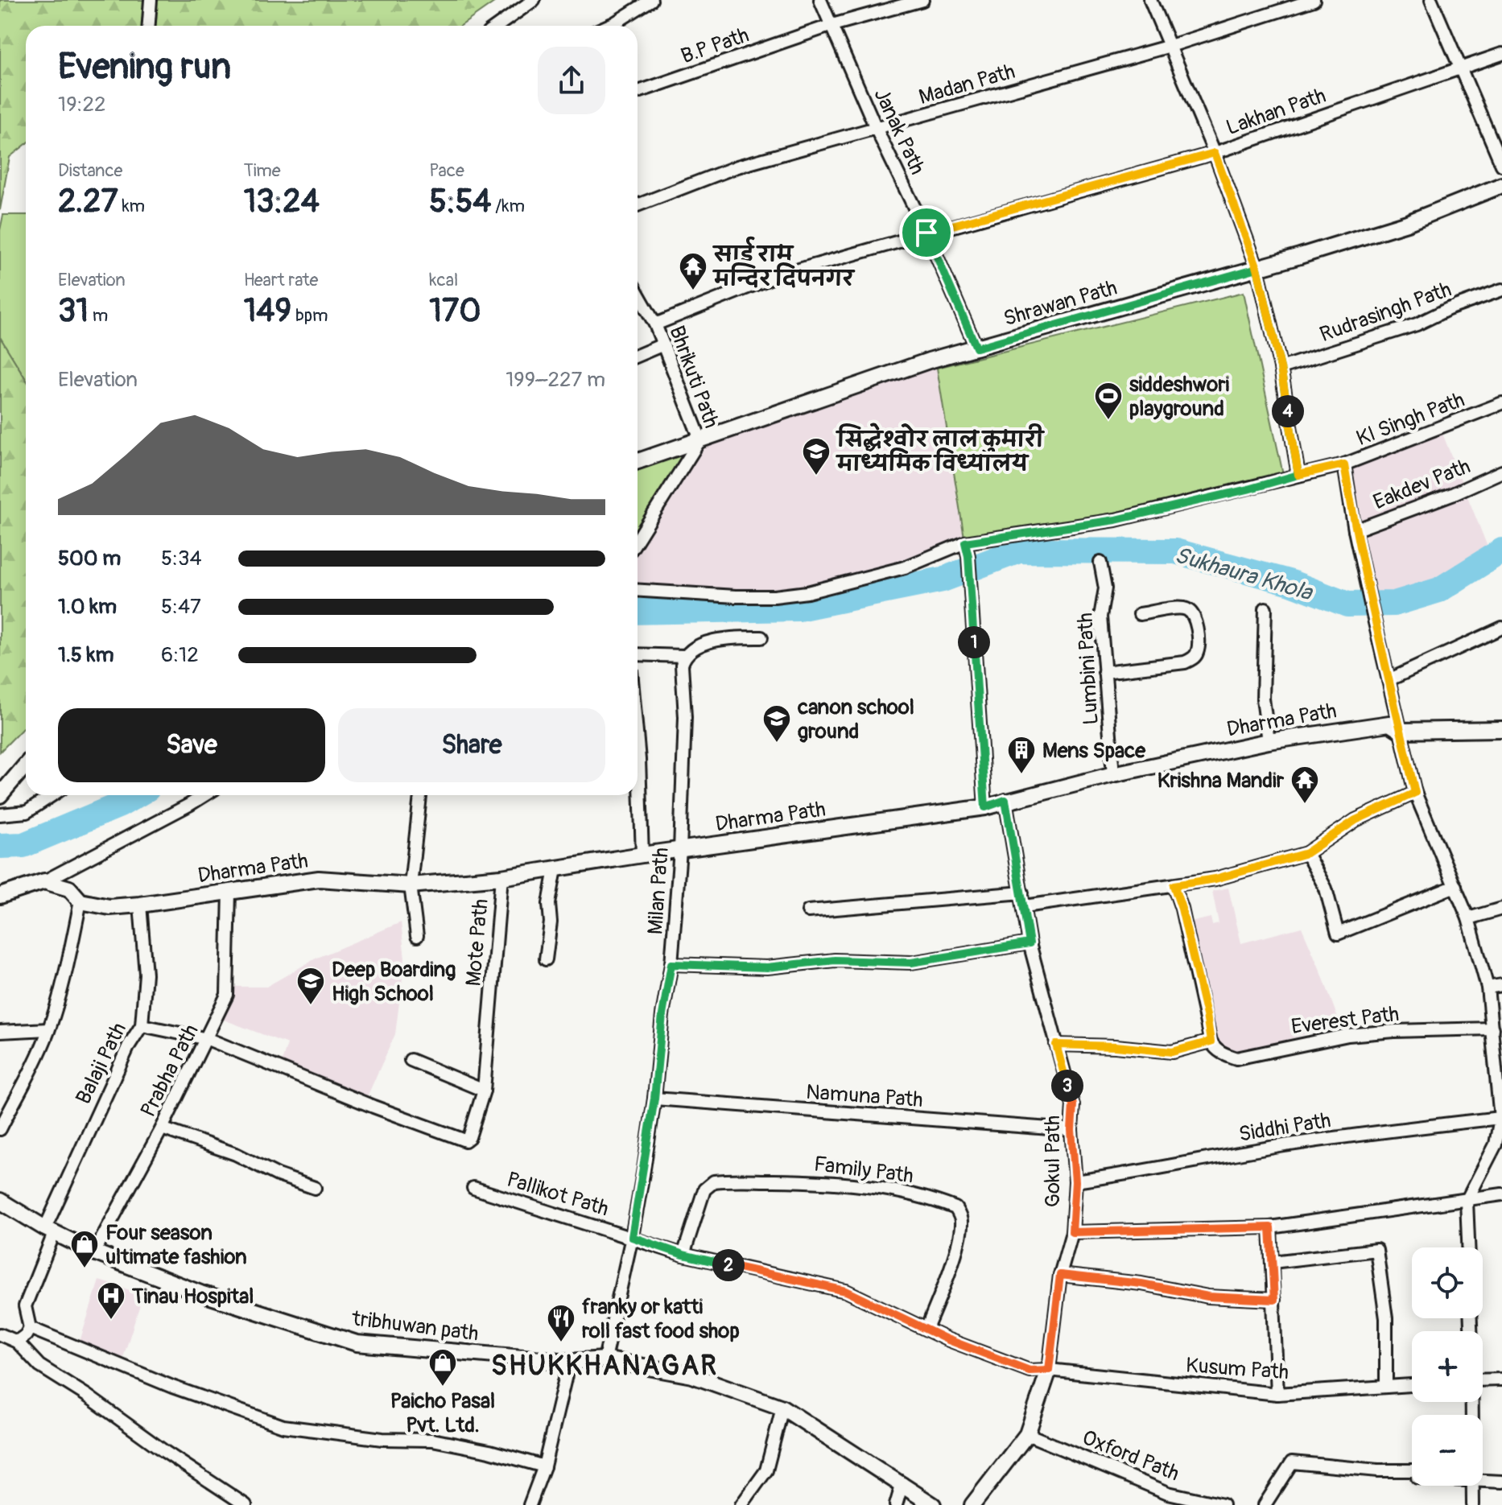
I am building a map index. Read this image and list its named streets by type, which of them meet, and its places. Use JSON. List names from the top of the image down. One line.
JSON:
{"streets":{"street":["B.P Path","Madan Path","Lakhan Path","Janak Path","Shrawan Path","Rudrasingh Path","Bhrikuti Path","KI Singh Path","Eakdev Path","Lumbini Path","Dharma Path","Milan Path","Mote Path","Everest Path","Balaji Path","Prabha Path","Namuna Path","Siddhi Path","Gokul Path","Family Path","Pallikot Path","tribhuwan path","Kusum Path","Oxford Path"]},"crossings":[["B.P Path","Janak Path"],["Madan Path","Janak Path"],["Lakhan Path","Janak Path"],["Lakhan Path","Bhrikuti Path"],["Janak Path","Shrawan Path"],["Shrawan Path","Bhrikuti Path"],["KI Singh Path","Eakdev Path"],["KI Singh Path","Dharma Path"],["KI Singh Path","Everest Path"],["KI Singh Path","Siddhi Path"],["Lumbini Path","Dharma Path"],["Dharma Path","Milan Path"],["Dharma Path","Mote Path"],["Dharma Path","Balaji Path"],["Dharma Path","Prabha Path"],["Dharma Path","Gokul Path"],["Milan Path","Namuna Path"],["Milan Path","Pallikot Path"],["Milan Path","tribhuwan path"],["Mote Path","Prabha Path"],["Balaji Path","tribhuwan path"],["Prabha Path","tribhuwan path"],["Namuna Path","Gokul Path"],["Siddhi Path","Gokul Path"],["Gokul Path","Kusum Path"],["Gokul Path","Oxford Path"],["Family Path","Pallikot Path"],["Family Path","Kusum Path"],["Pallikot Path","Kusum Path"]],"districts":["SHUKKHANAGAR"],"water":["Sukhaura Khola"],"places":{"temple":["साई राम मन्दिर दिपनगर","Krishna Mandir"],"sports":["siddeshwori playground"],"school or university":["सिद्धेश्वोर लाल कुमारी माध्यमिक विध्यालय","canon school ground","Deep Boarding High School"],"building":["Mens Space"],"shop":["Four season ultimate fashion","Paicho Pasal Pvt. Ltd."],"hospital":["Tinau Hospital"],"restaurant":["franky or katti roll fast food shop"]},"page":{"heading":["Evening run","19:22"],"stats":[["Distance","2.27 km"],["Time","13:24"],["Pace","5:54 /km"],["Elevation","31 m"],["Heart rate","149 bpm"],["kcal","170"]],"chart":["Elevation","199–227 m"],"pins":["4","1","3","2"],"list":[{"name":"500 m","note":"5:34"},{"name":"1.0 km","note":"5:47"},{"name":"1.5 km","note":"6:12"}],"buttons":["Save","Share"],"map_buttons":["+","−"]}}
